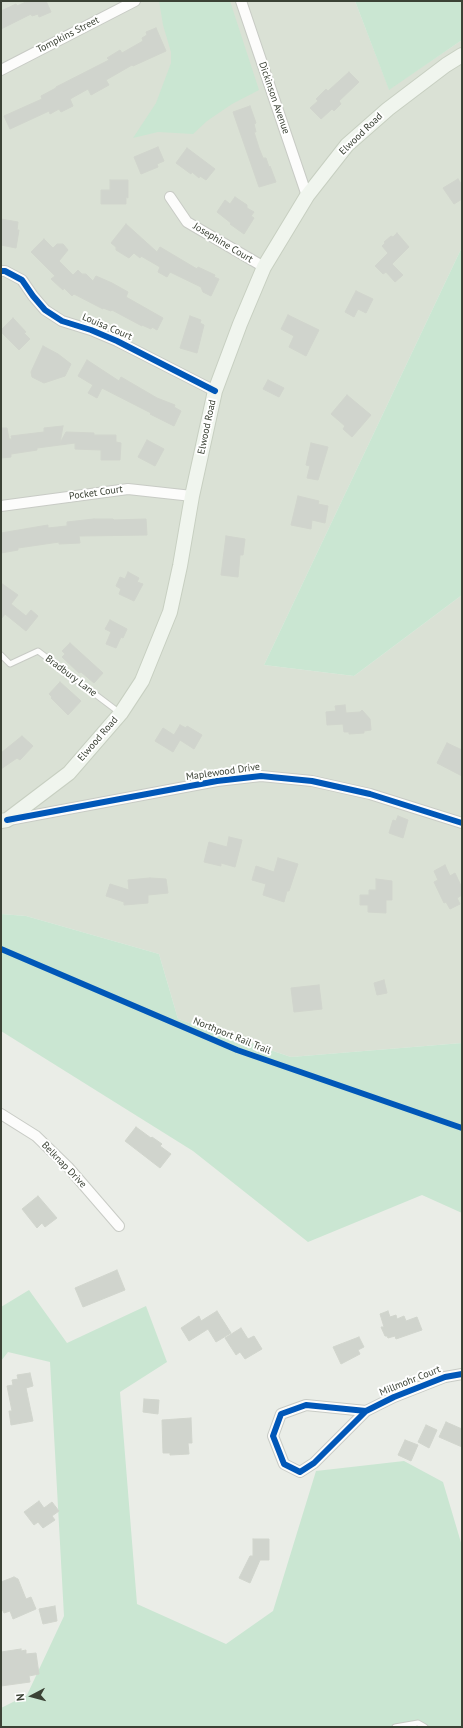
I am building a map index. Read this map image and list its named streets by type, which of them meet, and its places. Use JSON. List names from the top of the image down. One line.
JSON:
{"streets":{"main road":["Elwood Road"],"street":["Tompkins Street","Dickinson Avenue","Josephine Court","Louisa Court","Pocket Court","Maplewood Drive","Belknap Drive","Millmohr Court"],"lane":["Bradbury Lane"],"cycle path":["Northport Rail Trail"]},"crossings":[["Dickinson Avenue","Elwood Road"],["Elwood Road","Josephine Court"],["Elwood Road","Louisa Court"],["Elwood Road","Pocket Court"],["Elwood Road","Bradbury Lane"],["Elwood Road","Maplewood Drive"]],"north":"left"}
